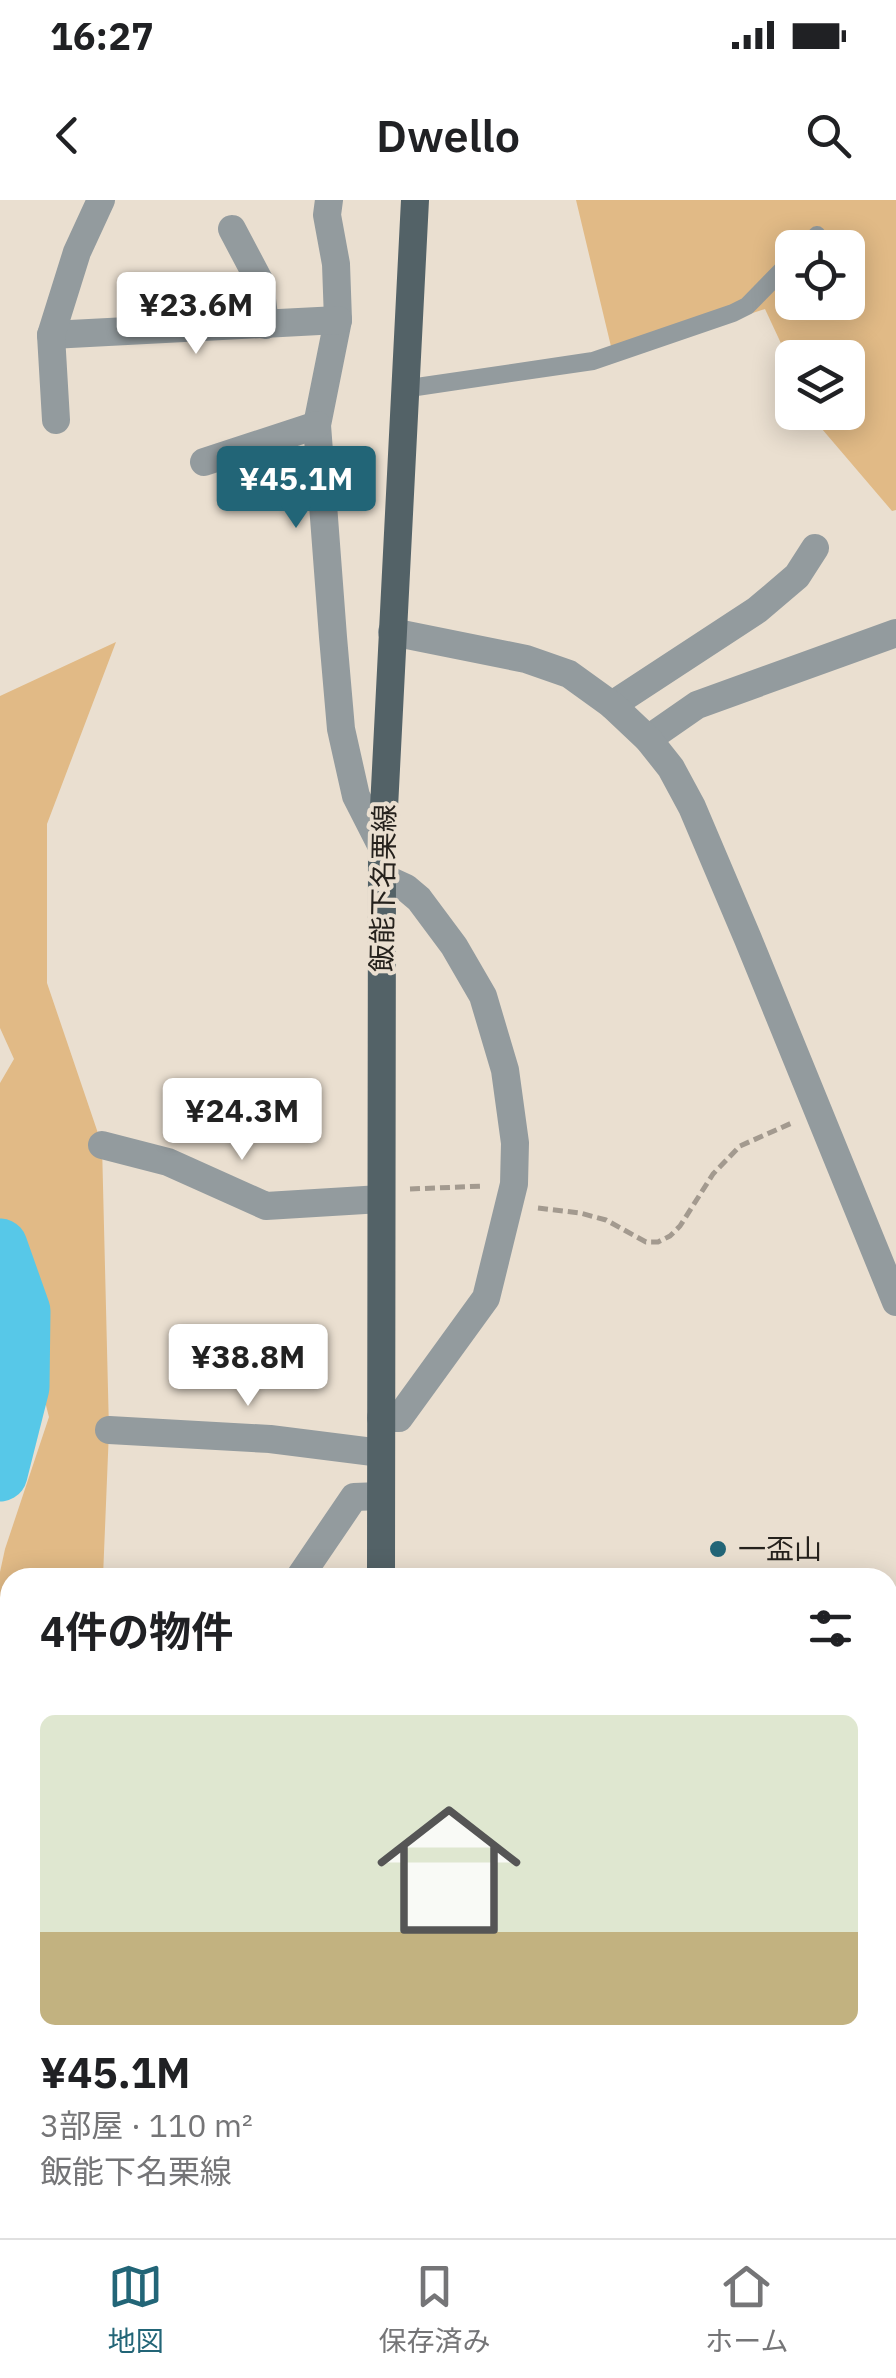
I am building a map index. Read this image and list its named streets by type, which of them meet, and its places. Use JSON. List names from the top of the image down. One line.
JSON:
{"streets":{"main road":["飯能下名栗線"]},"places":["一盃山"],"page":{"status":"16:27","header":"Dwello","price":["¥23.6M","¥45.1M","¥24.3M","¥38.8M"],"heading":"4件の物件","list":[{"name":"¥45.1M","note":"3部屋 · 110 m² · 飯能下名栗線"}],"tabs":["地図","保存済み","ホーム"]}}
